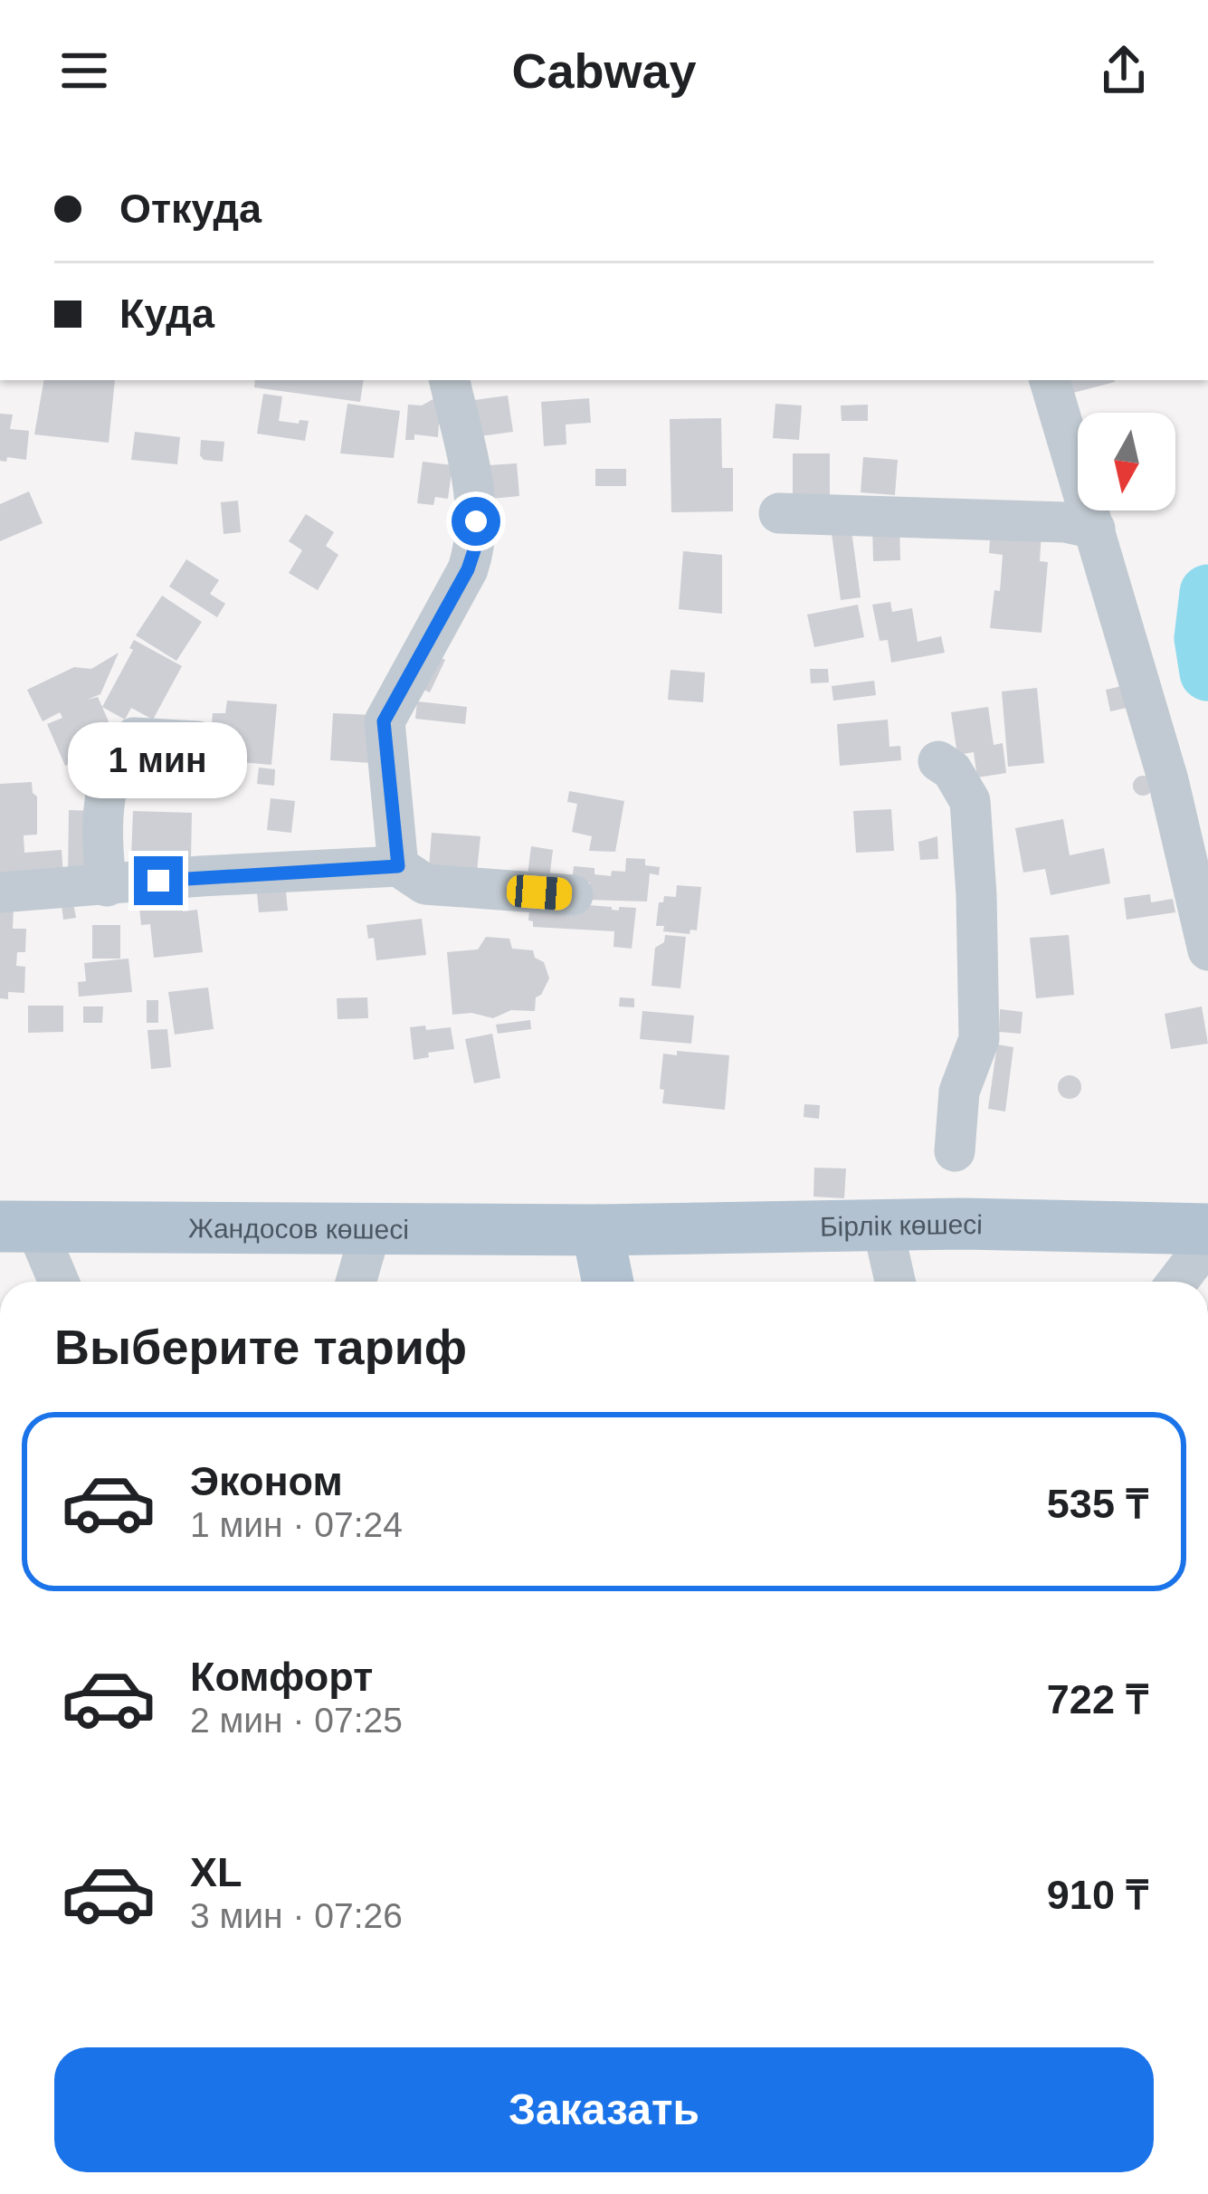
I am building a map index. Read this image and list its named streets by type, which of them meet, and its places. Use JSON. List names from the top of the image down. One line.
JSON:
{"streets":{"main road":["Бірлік көшесі","Жандосов көшесі"]},"crossings":[["Бірлік көшесі","Жандосов көшесі"]],"north":"bottom","page":{"header":"Cabway","banner":["Откуда","Куда"],"bubble":"1 мин","heading":"Выберите тариф","list":[{"name":"Эконом","note":"1 мин · 07:24","value":"535 ₸"},{"name":"Комфорт","note":"2 мин · 07:25","value":"722 ₸"},{"name":"XL","note":"3 мин · 07:26","value":"910 ₸"}],"buttons":"Заказать"}}
